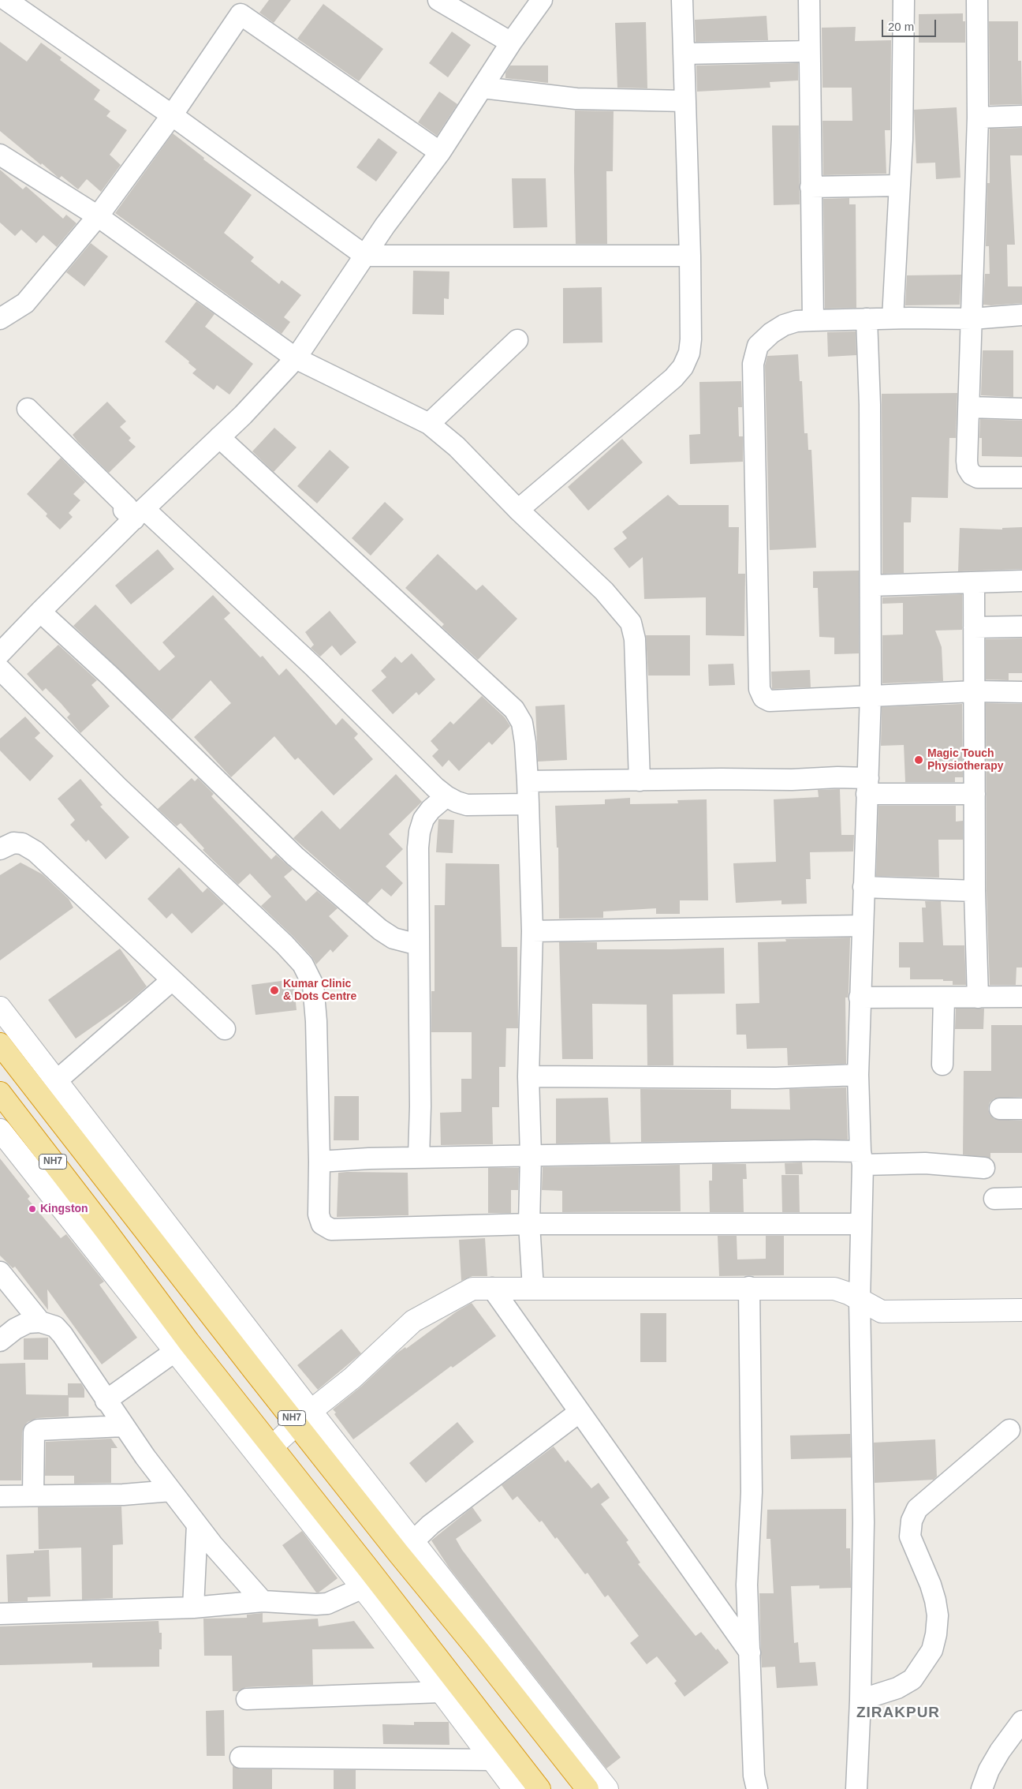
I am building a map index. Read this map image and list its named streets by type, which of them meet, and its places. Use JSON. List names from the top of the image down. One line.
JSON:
{"streets":{"highway":["NH7"]},"districts":["ZIRAKPUR"],"places":["Magic Touch Physiotherapy","Kumar Clinic & Dots Centre","Kingston"],"scale_bar":"20 m"}
